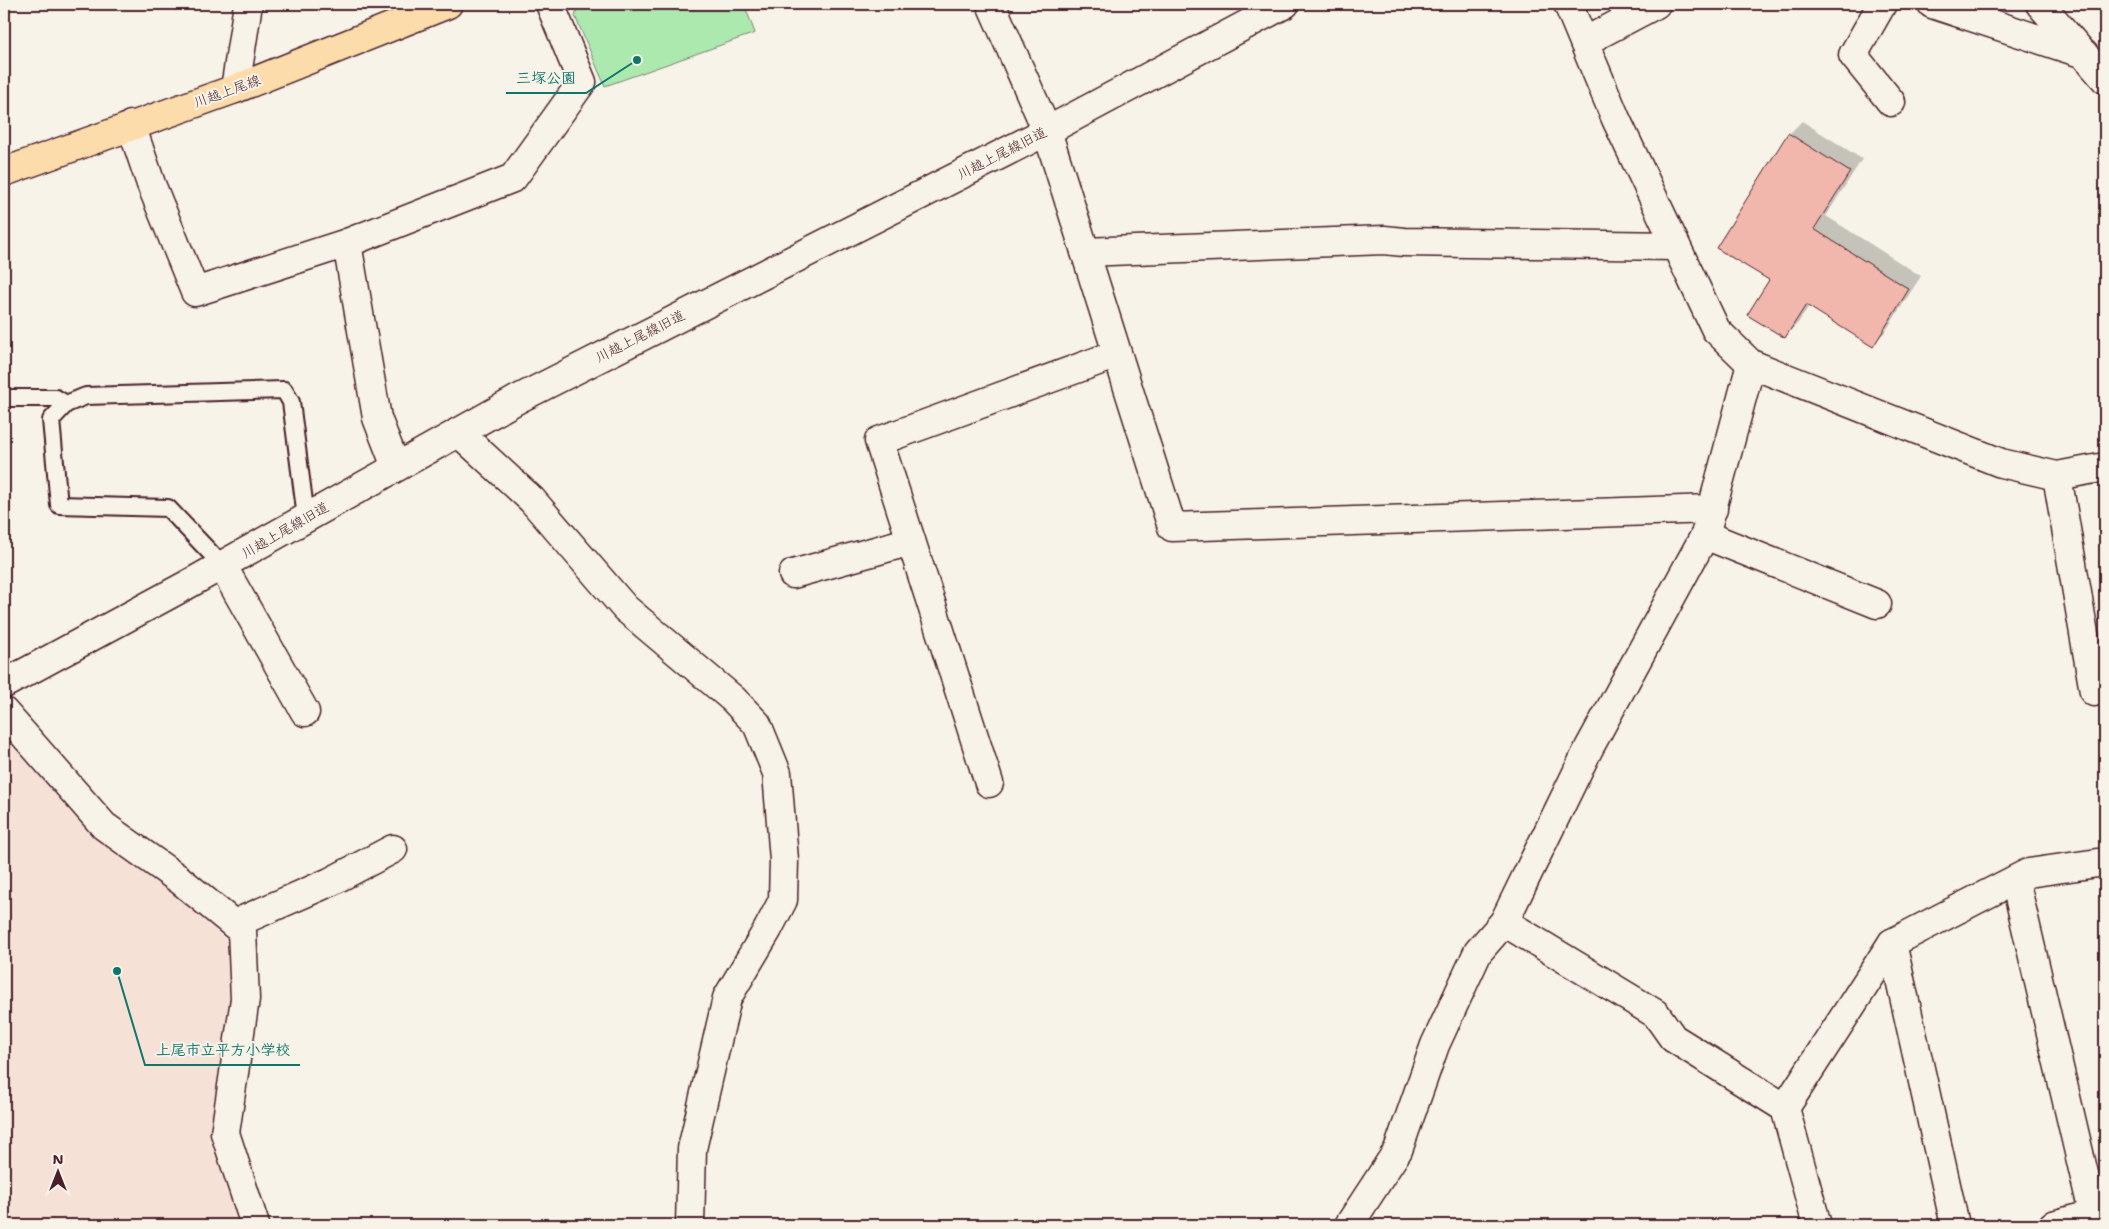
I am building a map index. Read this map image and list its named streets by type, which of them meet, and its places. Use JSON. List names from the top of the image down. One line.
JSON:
{"streets":{"main road":["川越上尾線"],"street":["川越上尾線旧道"]},"places":["三塚公園","上尾市立平方小学校"],"north":"top"}
